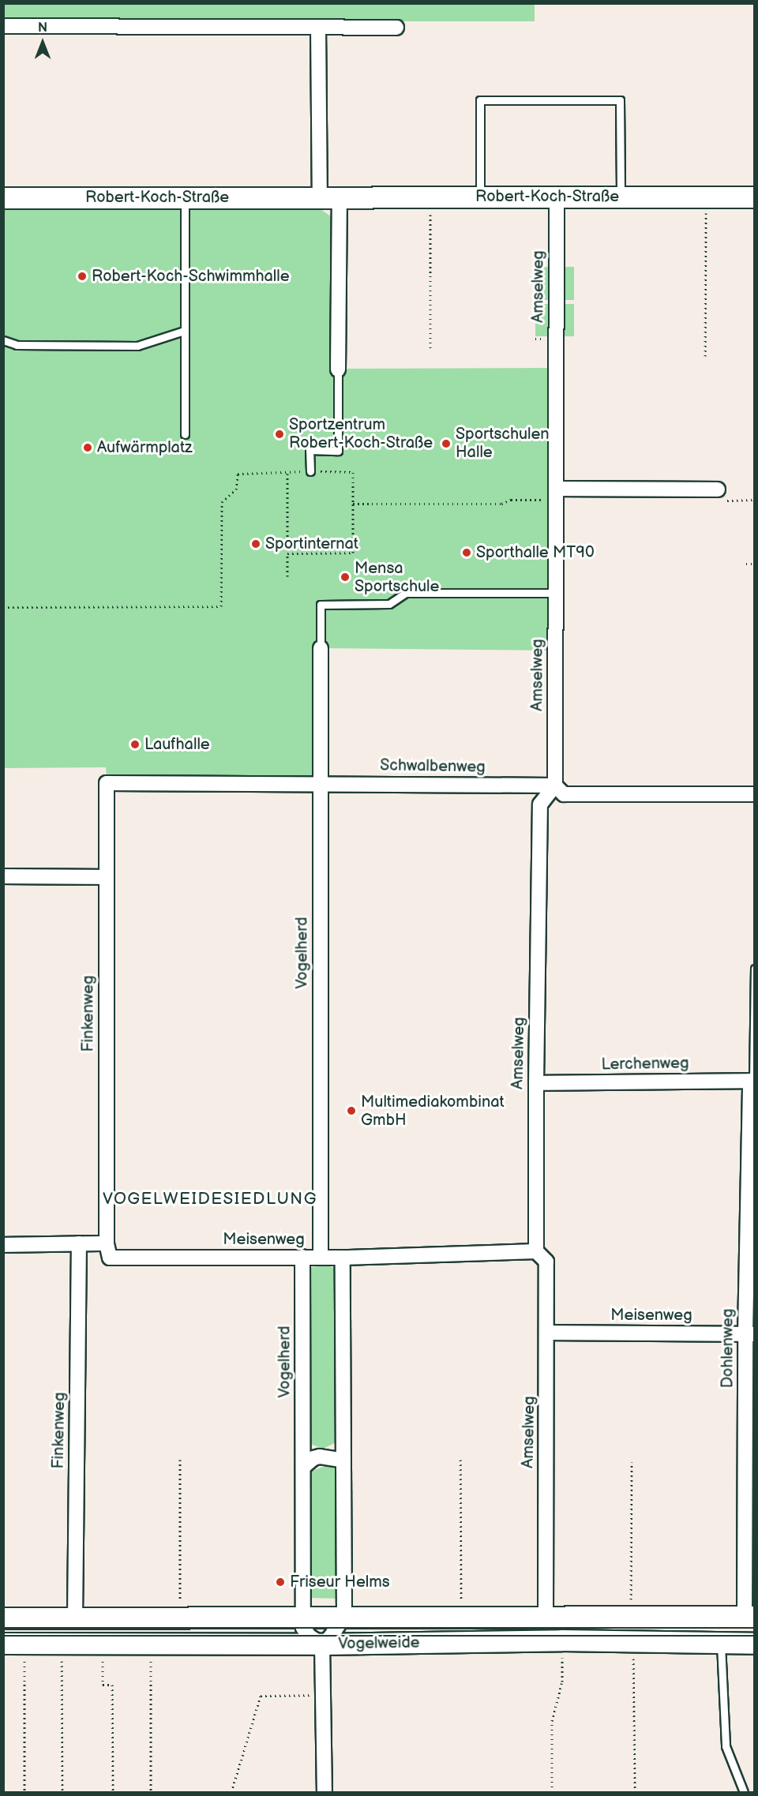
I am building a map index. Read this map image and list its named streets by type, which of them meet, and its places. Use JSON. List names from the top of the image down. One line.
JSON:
{"streets":{"street":["Robert-Koch-Straße","Amselweg","Schwalbenweg","Vogelherd","Finkenweg","Lerchenweg","Meisenweg","Dohlenweg","Vogelweide"]},"crossings":[["Robert-Koch-Straße","Amselweg"],["Amselweg","Schwalbenweg"],["Amselweg","Lerchenweg"],["Amselweg","Meisenweg"],["Amselweg","Vogelweide"],["Schwalbenweg","Vogelherd"],["Schwalbenweg","Finkenweg"],["Vogelherd","Meisenweg"],["Vogelherd","Vogelweide"],["Finkenweg","Meisenweg"],["Finkenweg","Vogelweide"],["Lerchenweg","Dohlenweg"],["Meisenweg","Dohlenweg"],["Dohlenweg","Vogelweide"]],"districts":["VOGELWEIDESIEDLUNG"],"places":["Robert-Koch-Schwimmhalle","Sportzentrum Robert-Koch-Straße","Sportschulen Halle","Aufwärmplatz","Sportinternat","Sporthalle MT90","Mensa Sportschule","Laufhalle","Multimediakombinat GmbH","Friseur Helms"],"north":"top"}
